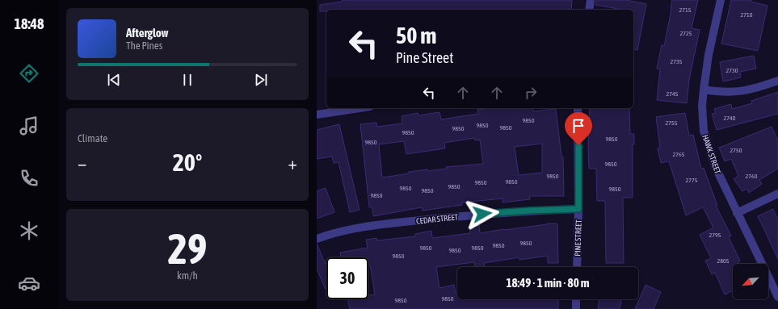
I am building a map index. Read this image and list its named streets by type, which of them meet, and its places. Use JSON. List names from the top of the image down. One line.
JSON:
{"streets":{"street":["HAWK STREET","CEDAR STREET","PINE STREET"]},"crossings":[["CEDAR STREET","PINE STREET"]],"house_numbers":["2715","2710","2725","2735","2730","2745","2740","9850","2755","9850","9850","9850","9850","9850","9850","2750","2765","9850","9850","2760","2775","9850","9850","9850","9850","9850","9850","9850","2795","9850","9850","9850","9850","9850","9850","2805","9850","9850"],"north":"bottom left","page":{"tabs":"18:48","turn":["50 m","Pine Street"],"song":["Afterglow","The Pines"],"tile":["Climate",["29","km/h"]],"heat":["−","20°","+"],"limit":"30","trip":"18:49 · 1 min · 80 m"}}
